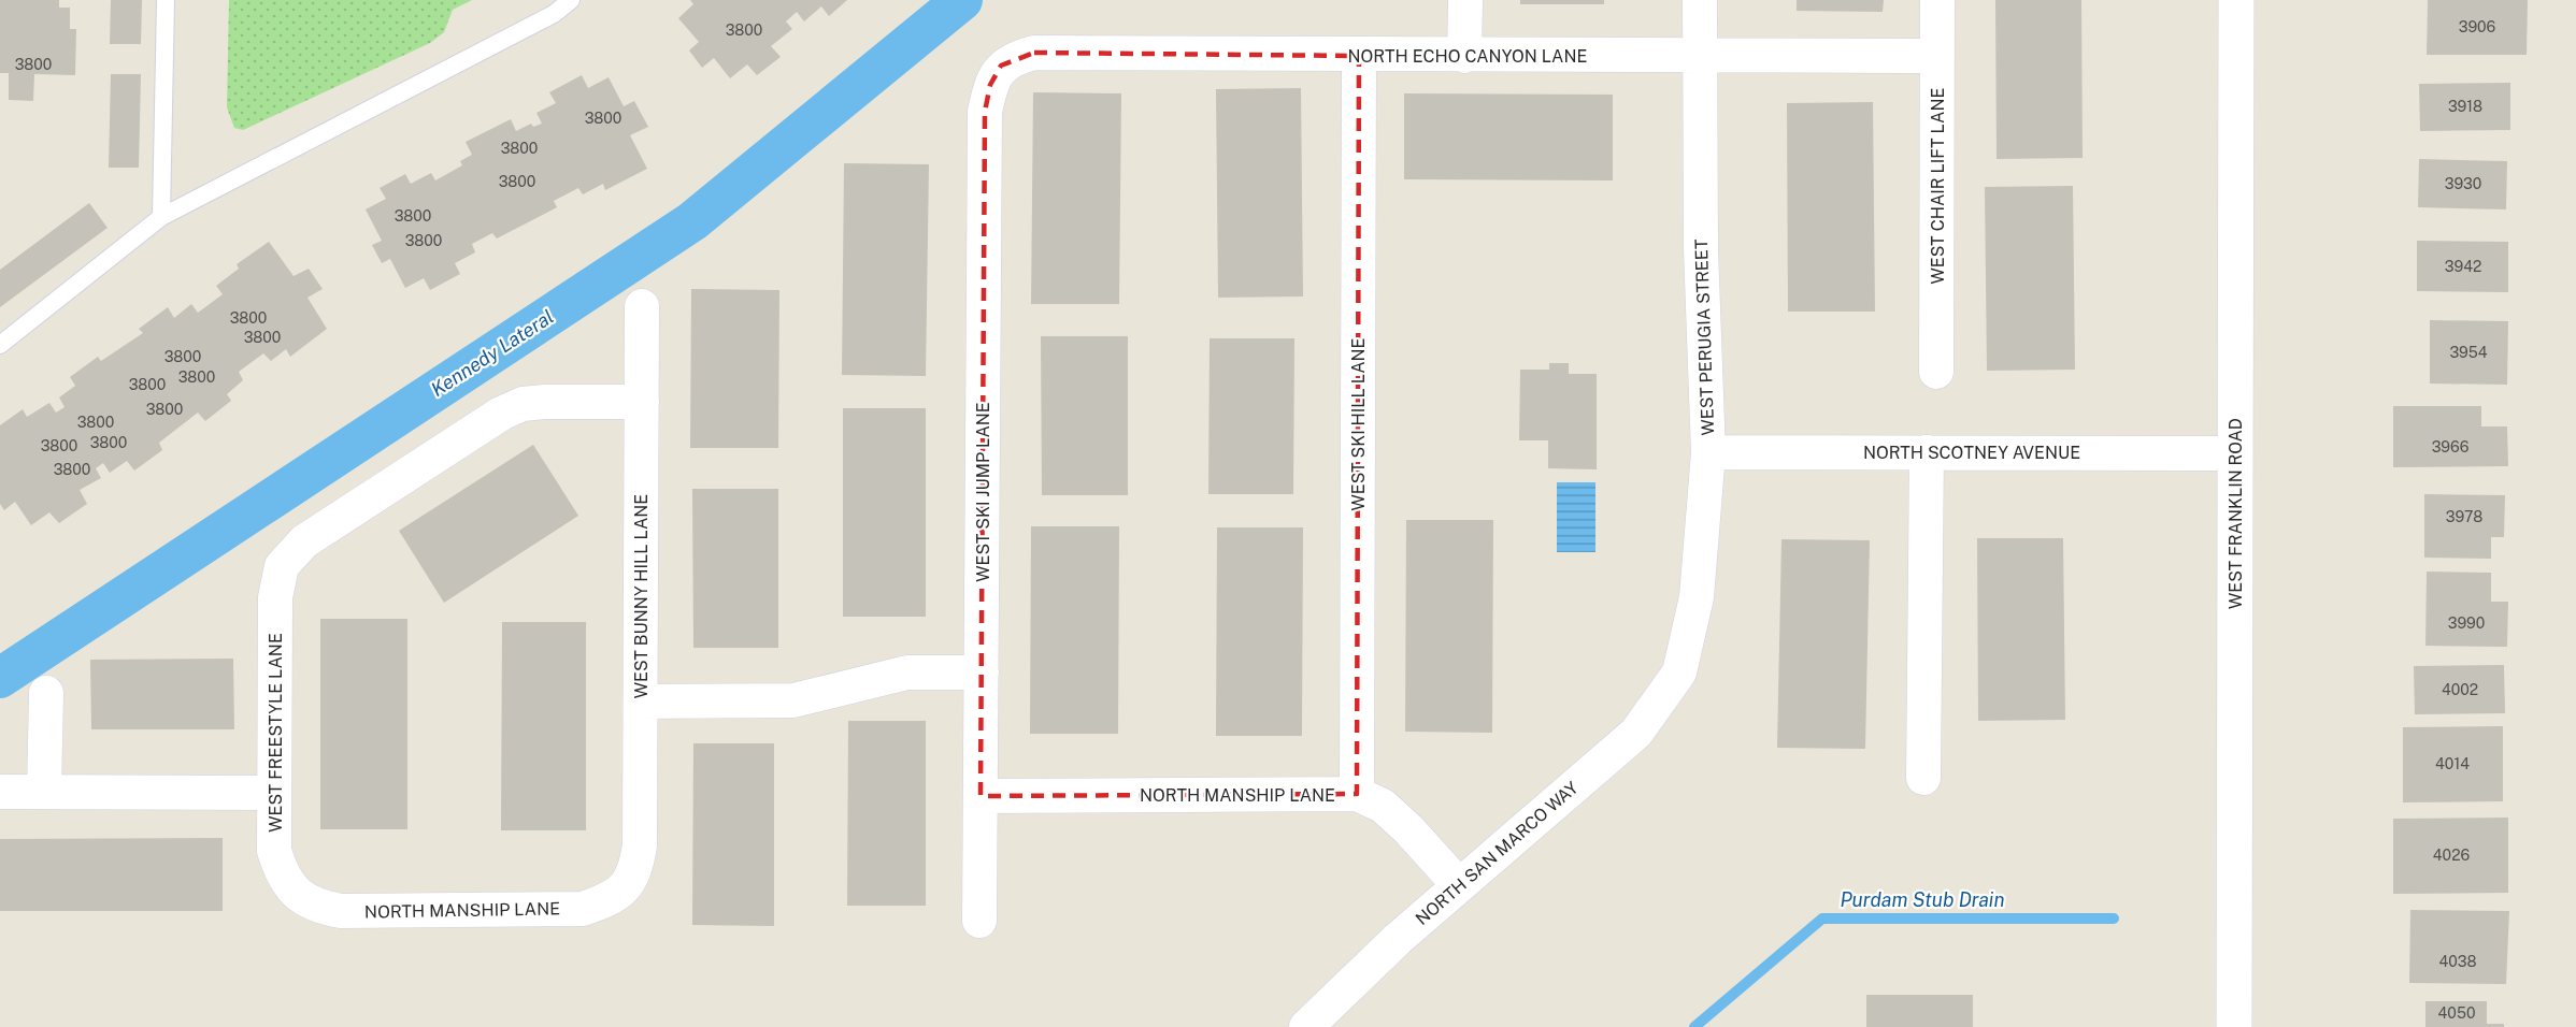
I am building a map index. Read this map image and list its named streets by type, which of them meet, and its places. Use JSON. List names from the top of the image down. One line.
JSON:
{"streets":{"main road":["WEST FRANKLIN ROAD"],"street":["NORTH ECHO CANYON LANE","WEST CHAIR LIFT LANE","WEST PERUGIA STREET","WEST SKI HILL LANE","NORTH SCOTNEY AVENUE","WEST SKI JUMP LANE","WEST BUNNY HILL LANE","WEST FREESTYLE LANE","NORTH MANSHIP LANE","NORTH SAN MARCO WAY"]},"crossings":[["NORTH ECHO CANYON LANE","WEST CHAIR LIFT LANE"],["NORTH ECHO CANYON LANE","WEST PERUGIA STREET"],["NORTH ECHO CANYON LANE","WEST SKI HILL LANE"],["NORTH ECHO CANYON LANE","WEST SKI JUMP LANE"],["WEST PERUGIA STREET","NORTH SCOTNEY AVENUE"],["WEST PERUGIA STREET","NORTH SAN MARCO WAY"],["WEST SKI HILL LANE","NORTH MANSHIP LANE"],["NORTH SCOTNEY AVENUE","WEST FRANKLIN ROAD"],["WEST SKI JUMP LANE","NORTH MANSHIP LANE"],["WEST BUNNY HILL LANE","WEST FREESTYLE LANE"],["WEST BUNNY HILL LANE","NORTH MANSHIP LANE"],["WEST FREESTYLE LANE","NORTH MANSHIP LANE"],["NORTH MANSHIP LANE","NORTH SAN MARCO WAY"]],"water":["Kennedy Lateral","Purdam Stub Drain"],"house_numbers":["3906","3800","3800","3918","3800","3800","3800","3930","3800","3800","3942","3800","3800","3954","3800","3800","3800","3800","3800","3800","3800","3966","3800","3978","3990","4002","4014","4026","4038","4050"]}
